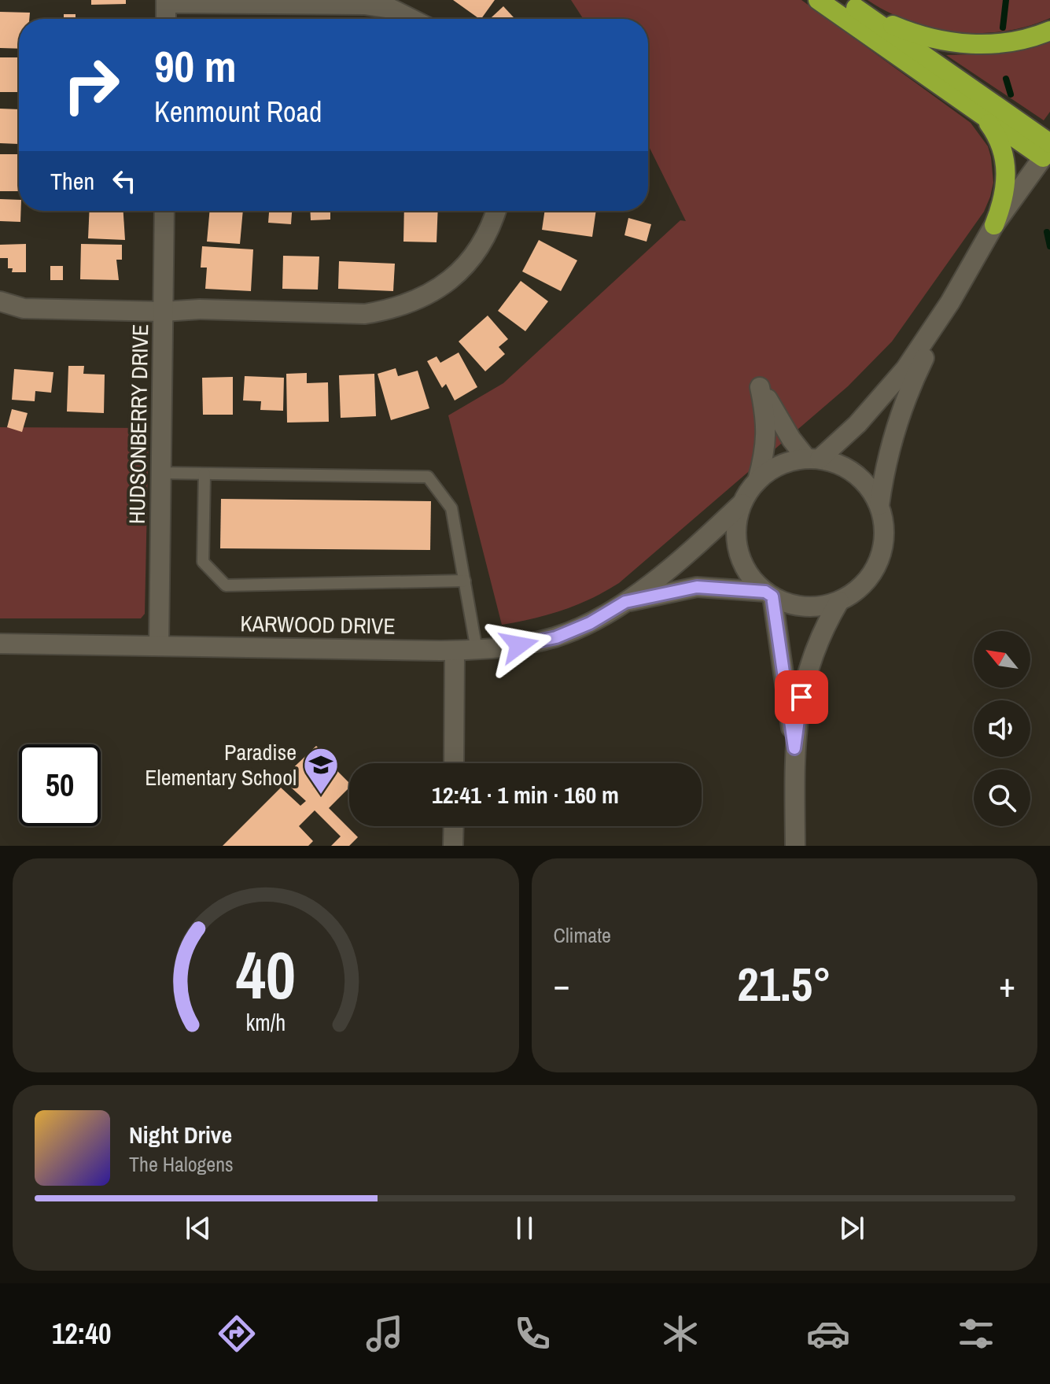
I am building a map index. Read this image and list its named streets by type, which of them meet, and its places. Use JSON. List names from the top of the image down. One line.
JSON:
{"streets":{"main road":["HUDSONBERRY DRIVE","KARWOOD DRIVE"]},"crossings":[["HUDSONBERRY DRIVE","KARWOOD DRIVE"]],"places":{"school or university":["Paradise Elementary School"]},"north":"top left","page":{"turn":["90 m","Kenmount Road"],"then":"Then","limit":"50","trip":"12:41 · 1 min · 160 m","tile":"Climate","heat":["−","21.5°","+"],"song":["Night Drive","The Halogens"],"tabs":"12:40","gauge":["40","km/h"]}}
